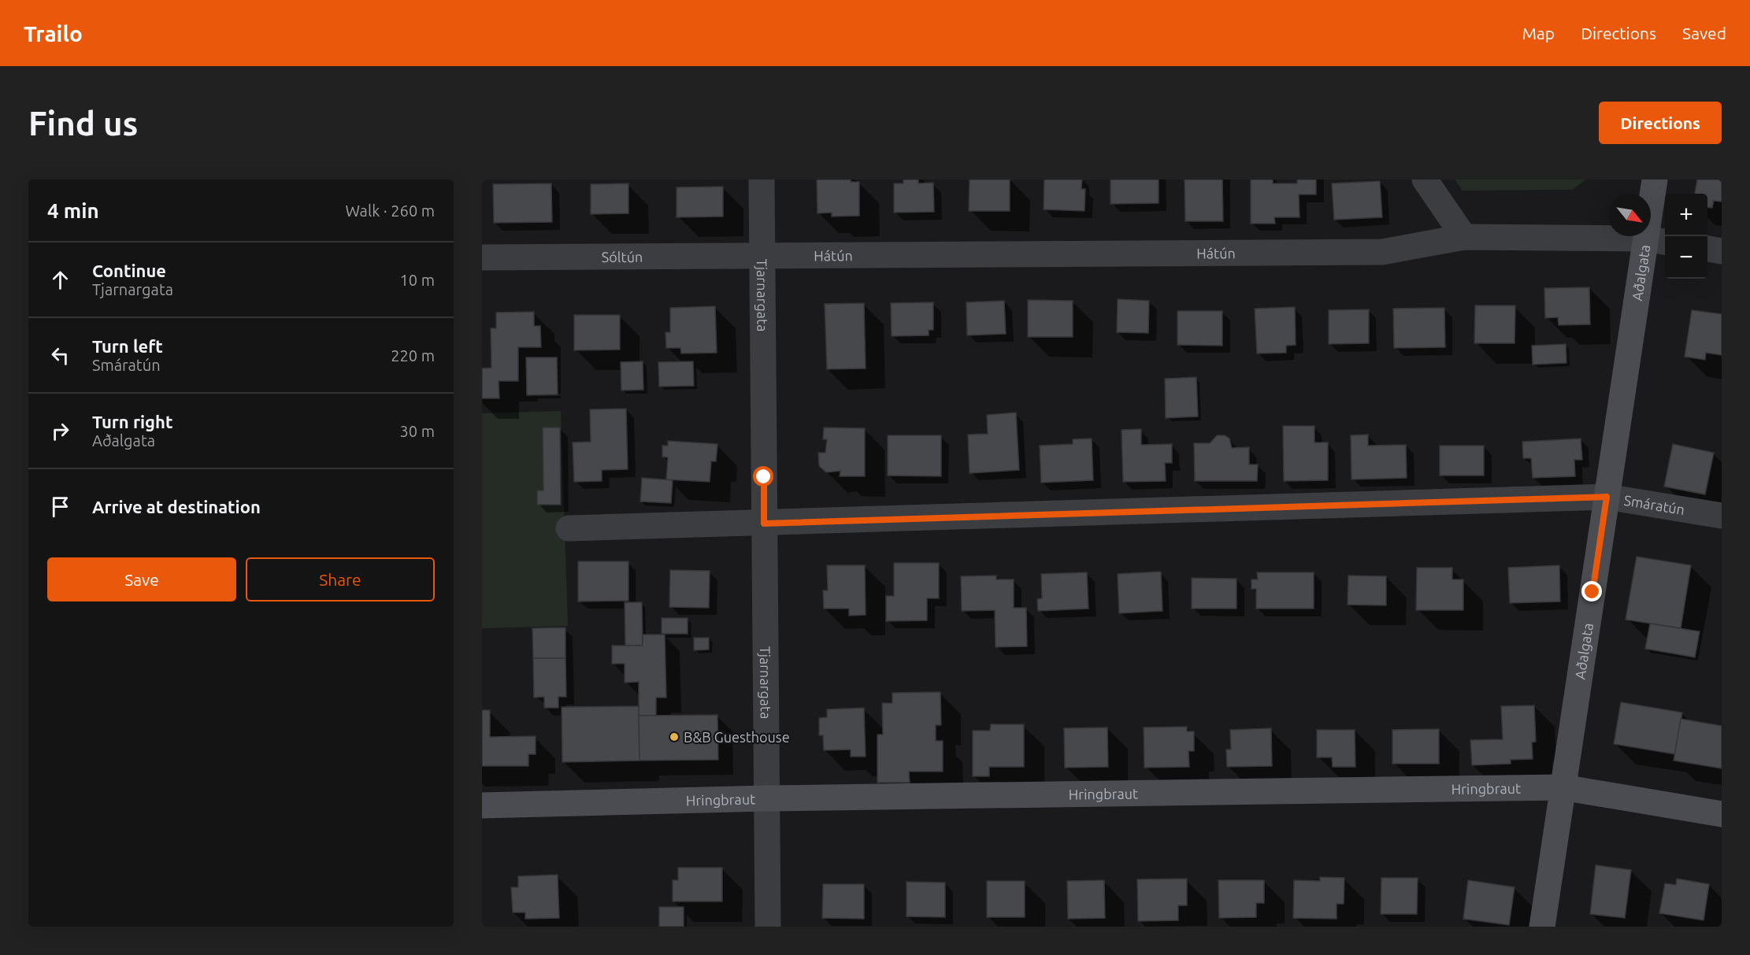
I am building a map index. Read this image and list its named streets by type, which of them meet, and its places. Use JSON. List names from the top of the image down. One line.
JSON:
{"streets":{"main road":["Aðalgata","Hringbraut"],"street":["Hátún","Sóltún","Tjarnargata","Smáratún"]},"crossings":[["Hátún","Sóltún"],["Hátún","Aðalgata"],["Hátún","Tjarnargata"],["Sóltún","Tjarnargata"],["Aðalgata","Smáratún"],["Aðalgata","Hringbraut"],["Tjarnargata","Smáratún"],["Tjarnargata","Hringbraut"]],"places":["B&B Guesthouse"],"north":"bottom right","page":{"header":"Trailo","nav":["Map","Directions","Saved"],"buttons":["Directions",["Save","Share"]],"title":"Find us","heading":["4 min","Walk · 260 m"],"map_buttons":["+","−"],"list":[["Continue","Tjarnargata","10 m"],["Turn left","Smáratún","220 m"],["Turn right","Aðalgata","30 m"],"Arrive at destination"]}}
